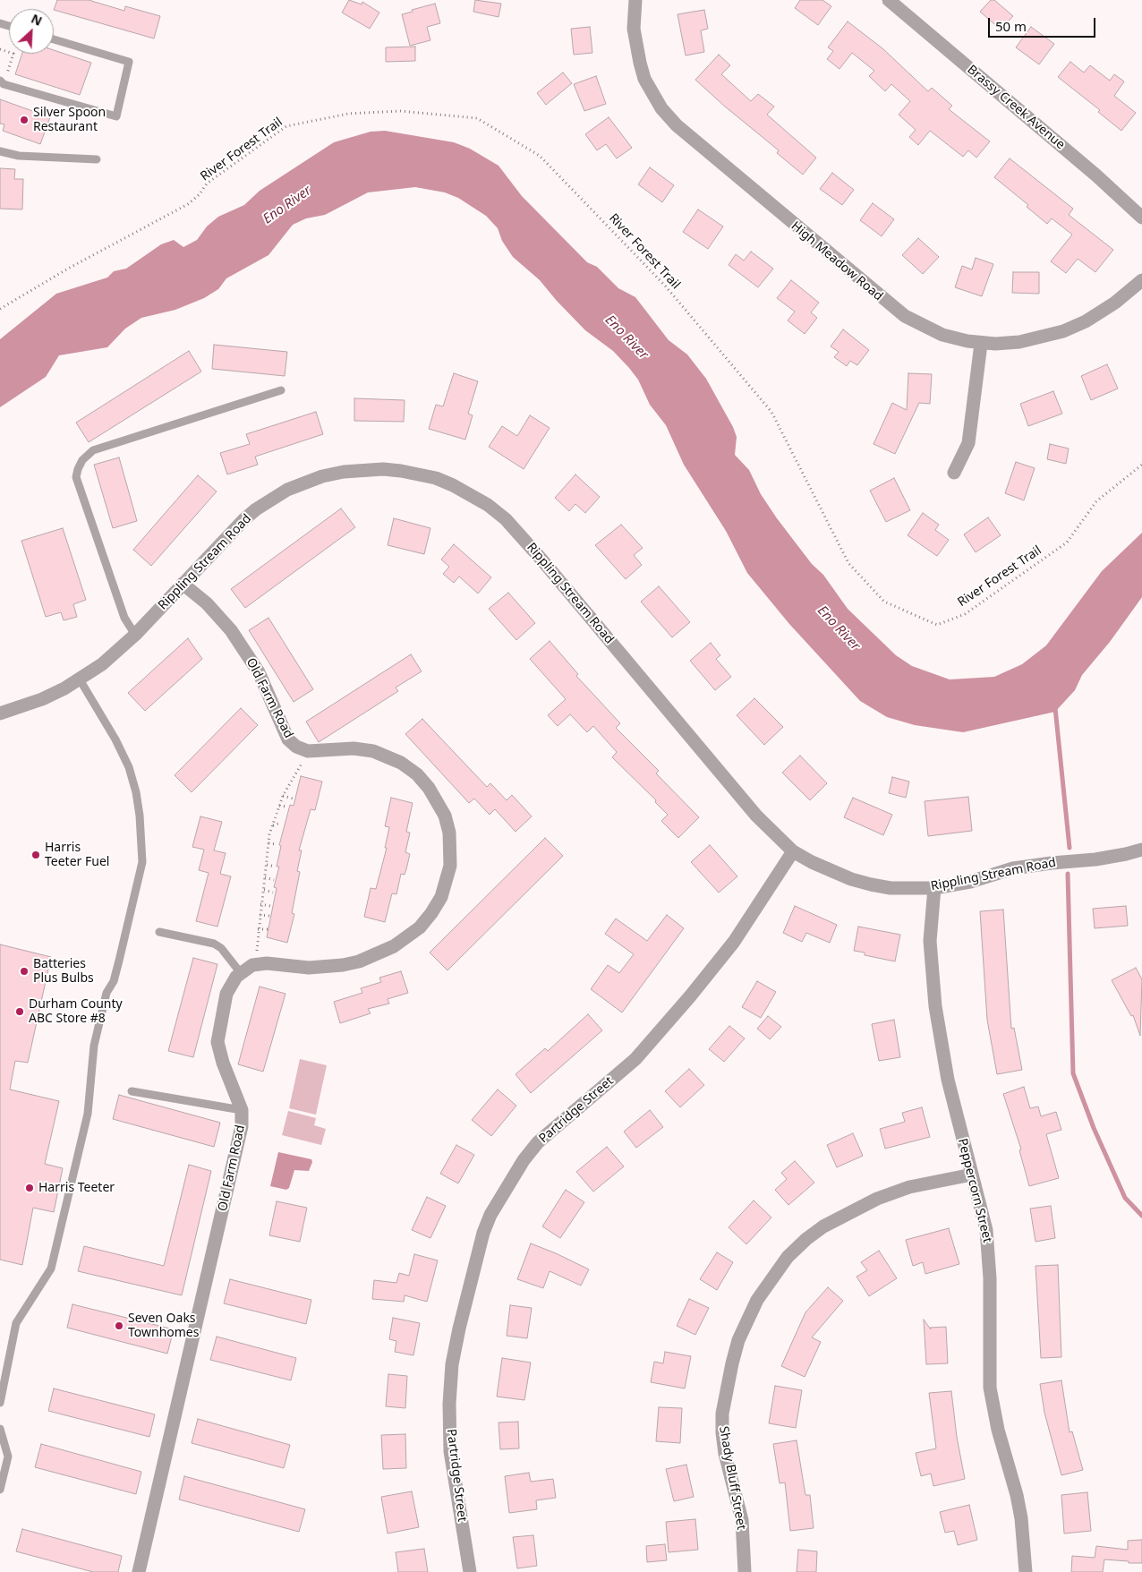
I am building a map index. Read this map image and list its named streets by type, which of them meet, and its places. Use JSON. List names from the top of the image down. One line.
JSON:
{"streets":{"street":["Brassy Creek Avenue","High Meadow Road","Rippling Stream Road","Old Farm Road","Partridge Street","Peppercorn Street","Shady Bluff Street"],"path":["River Forest Trail"]},"crossings":[["Rippling Stream Road","Old Farm Road"],["Rippling Stream Road","Partridge Street"],["Rippling Stream Road","Peppercorn Street"],["Peppercorn Street","Shady Bluff Street"]],"water":["Eno River"],"places":["Silver Spoon Restaurant","Harris Teeter Fuel","Batteries Plus Bulbs","Durham County ABC Store #8","Harris Teeter","Seven Oaks Townhomes"],"scale_bar":"50 m","north":"top right"}
